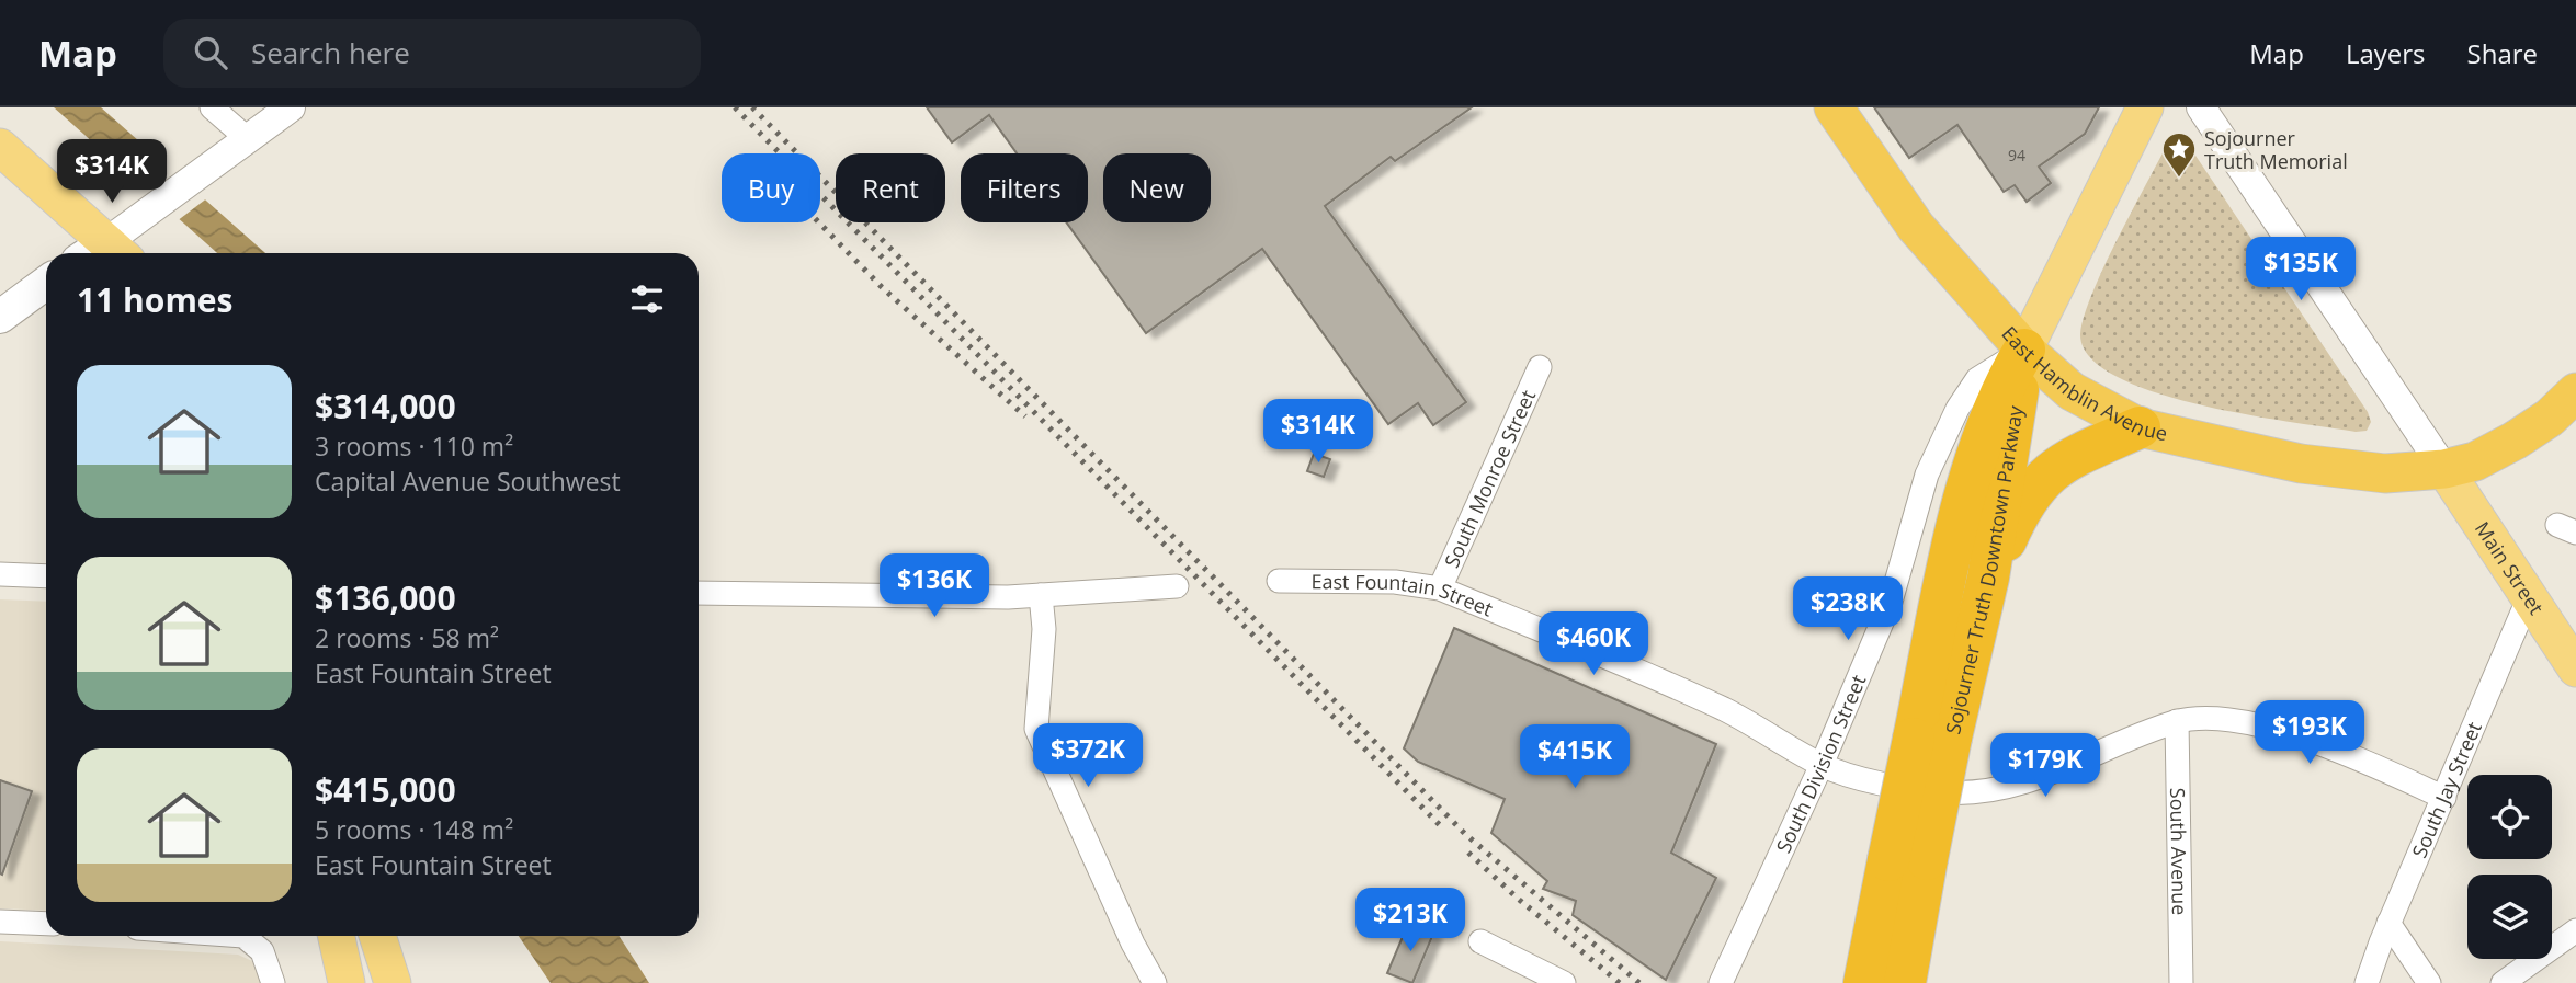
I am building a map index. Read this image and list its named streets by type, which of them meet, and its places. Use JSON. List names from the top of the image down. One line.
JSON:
{"streets":{"highway":["East Hamblin Avenue","Sojourner Truth Downtown Parkway"],"main road":["Main Street"],"street":["South Monroe Street","East Fountain Street","South Division Street","South Jay Street","South Avenue"]},"crossings":[["East Hamblin Avenue","Main Street"],["East Hamblin Avenue","Sojourner Truth Downtown Parkway"],["East Hamblin Avenue","South Division Street"],["South Monroe Street","East Fountain Street"],["Main Street","South Jay Street"],["Sojourner Truth Downtown Parkway","South Division Street"],["East Fountain Street","South Division Street"],["East Fountain Street","South Avenue"]],"places":{"place":["Sojourner Truth Memorial"]},"house_numbers":["94"],"page":{"header":"Map","search":"Search here","nav":["Map","Layers","Share"],"price":["$314K","$135K","$314K","$136K","$238K","$460K","$193K","$372K","$415K","$179K","$213K"],"chip":["Buy","Rent","Filters","New"],"heading":"11 homes","list":[{"name":"$314,000","note":"3 rooms · 110 m² · Capital Avenue Southwest"},{"name":"$136,000","note":"2 rooms · 58 m² · East Fountain Street"},{"name":"$415,000","note":"5 rooms · 148 m² · East Fountain Street"}]}}
